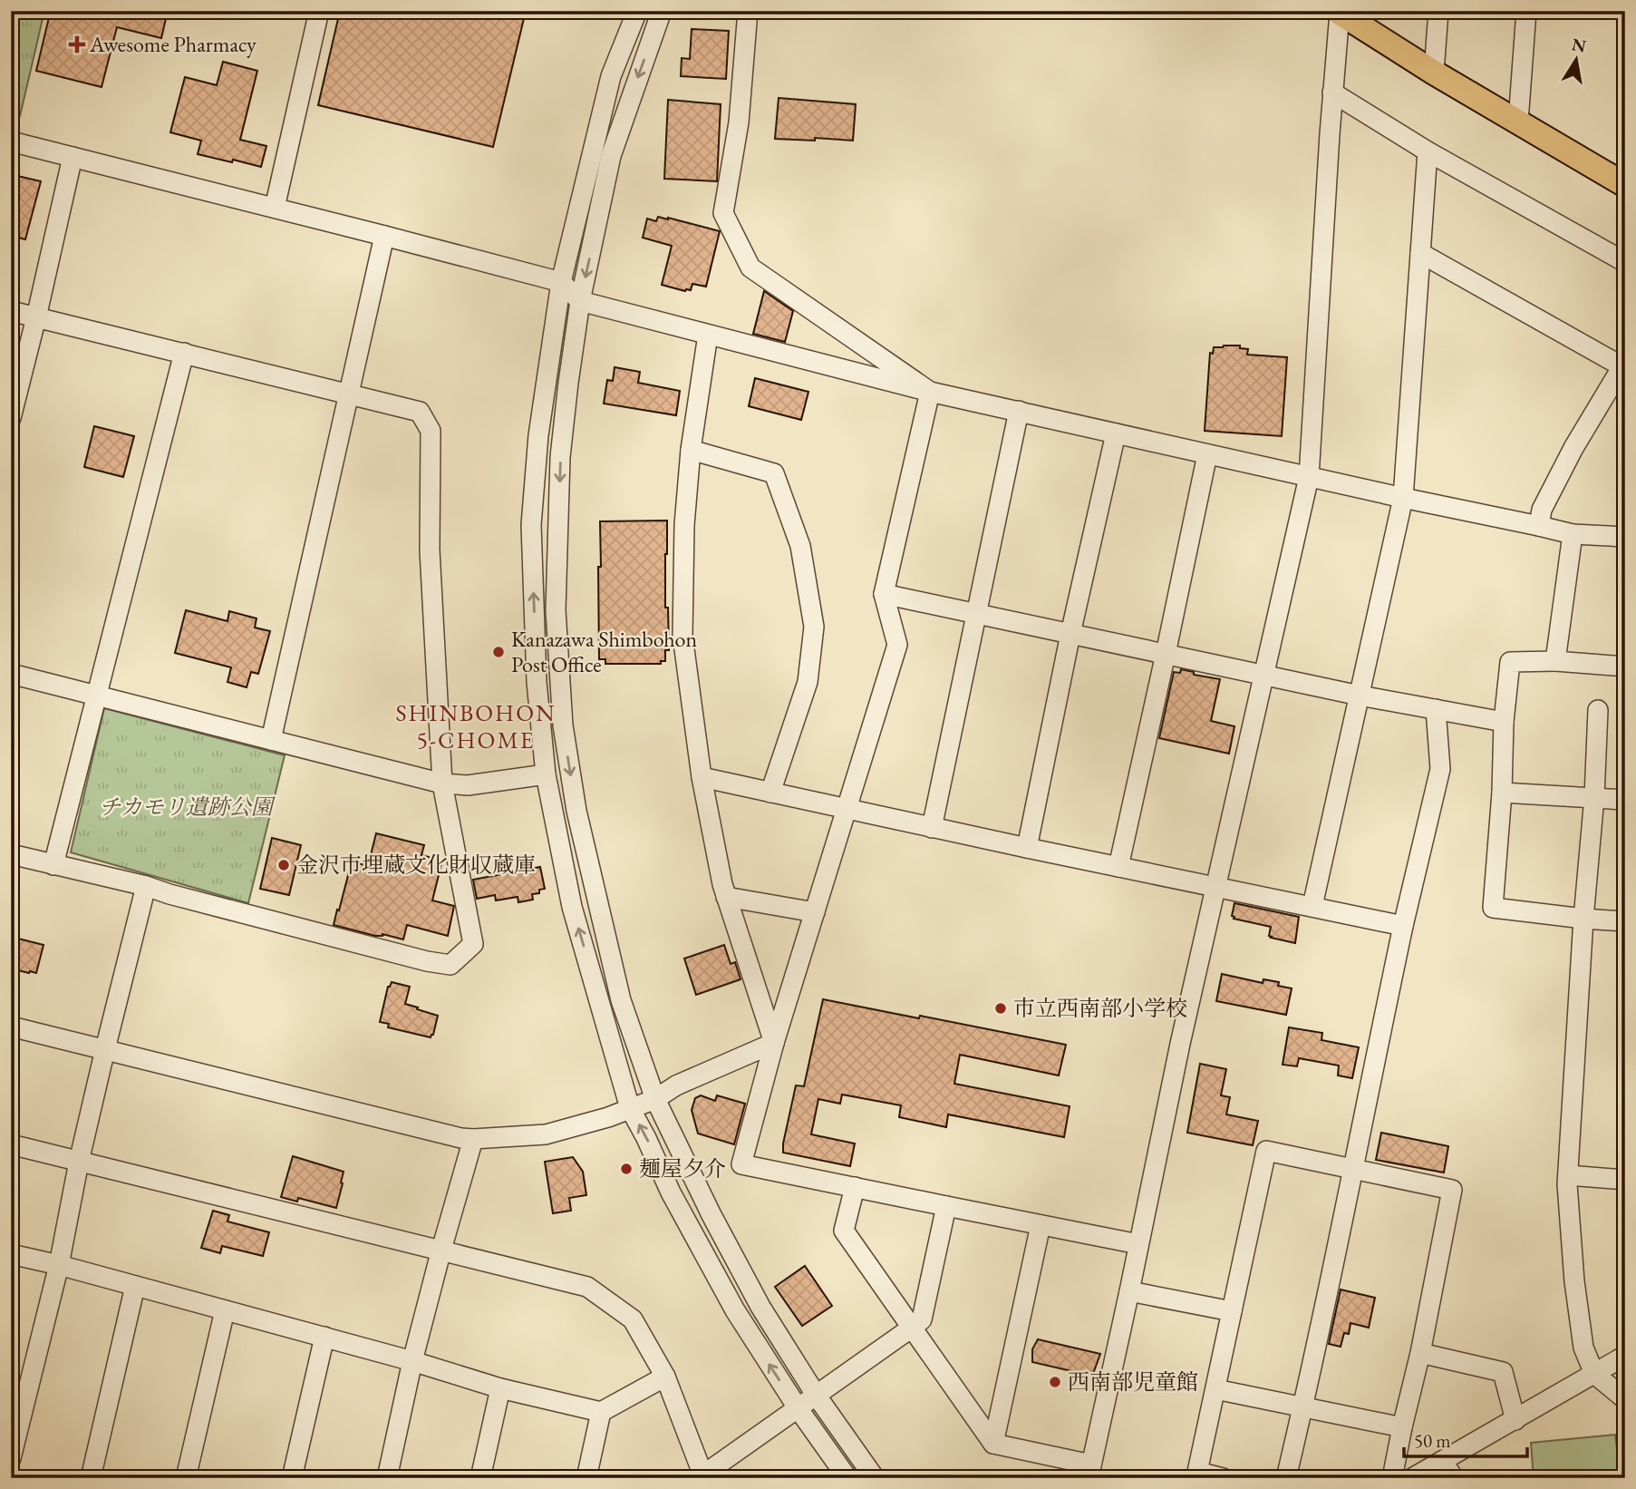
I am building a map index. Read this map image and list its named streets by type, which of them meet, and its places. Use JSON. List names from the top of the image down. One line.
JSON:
{"districts":["SHINBOHON 5-CHOME"],"parks":["チカモリ遺跡公園"],"places":{"health":["Awesome Pharmacy"],"other":["Kanazawa Shimbohon Post Office","金沢市埋蔵文化財収蔵庫","市立西南部小学校","麺屋夕介","西南部児童館"]},"scale_bar":"50 m","north":"top"}
